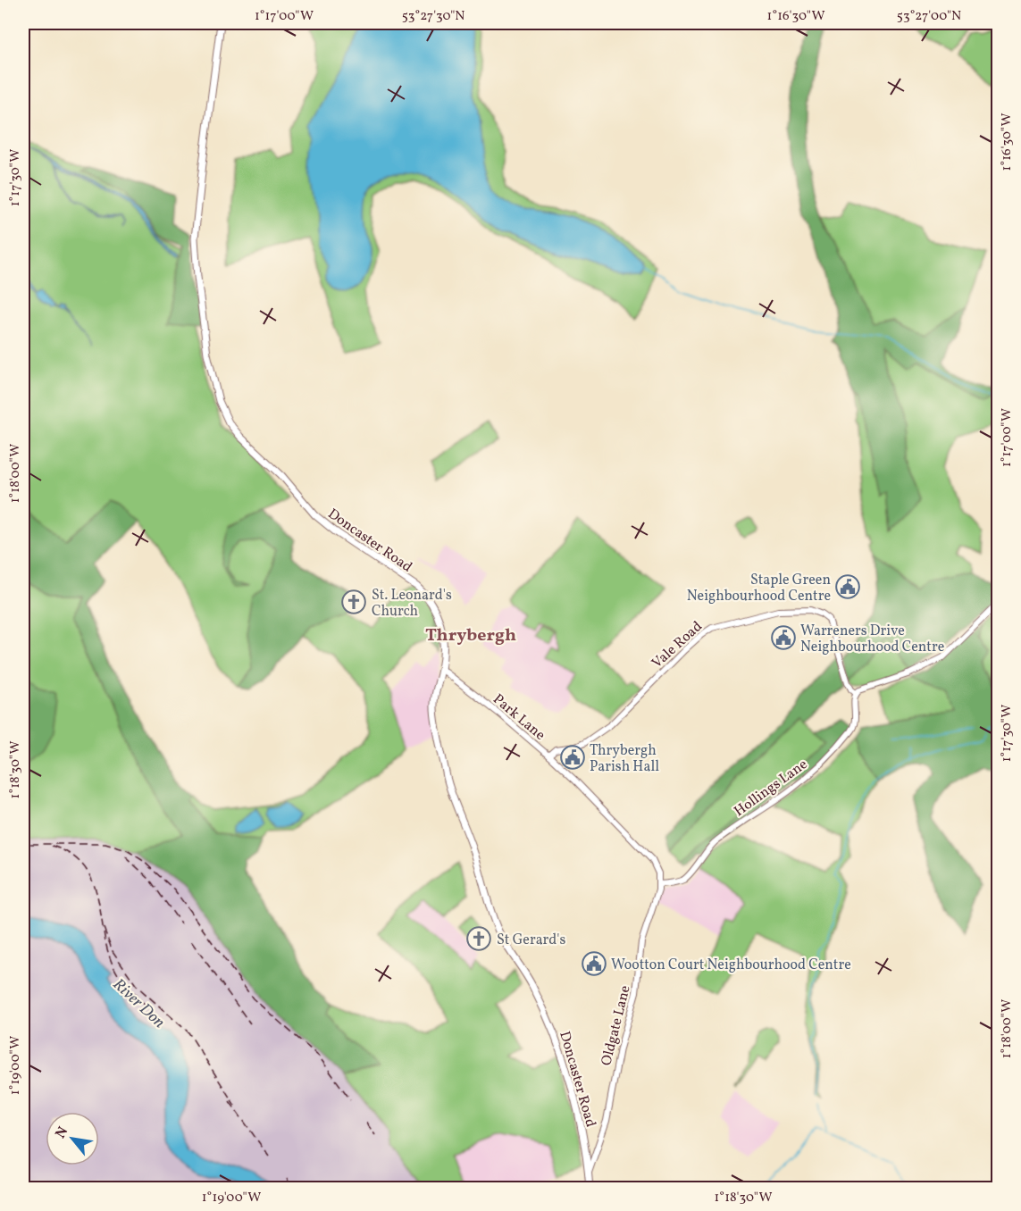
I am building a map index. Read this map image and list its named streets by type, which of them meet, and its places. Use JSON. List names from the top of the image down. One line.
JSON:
{"streets":{"main road":["Doncaster Road"],"street":["Vale Road","Park Lane","Hollings Lane","Oldgate Lane"]},"crossings":[["Doncaster Road","Park Lane"],["Doncaster Road","Oldgate Lane"],["Vale Road","Park Lane"],["Vale Road","Hollings Lane"],["Park Lane","Hollings Lane"],["Park Lane","Oldgate Lane"],["Hollings Lane","Oldgate Lane"]],"districts":["Thrybergh"],"water":["River Don"],"places":{"public building":["Staple Green Neighbourhood Centre","Warreners Drive Neighbourhood Centre","Thrybergh Parish Hall","Wootton Court Neighbourhood Centre"],"church":["St. Leonard's Church","St Gerard's"]},"north":"top left","coordinates":["1°17'00\"W","53°27'30\"N","1°16'30\"W","53°27'00\"N","1°17'30\"W","1°18'00\"W","1°18'30\"W","1°19'00\"W"]}
